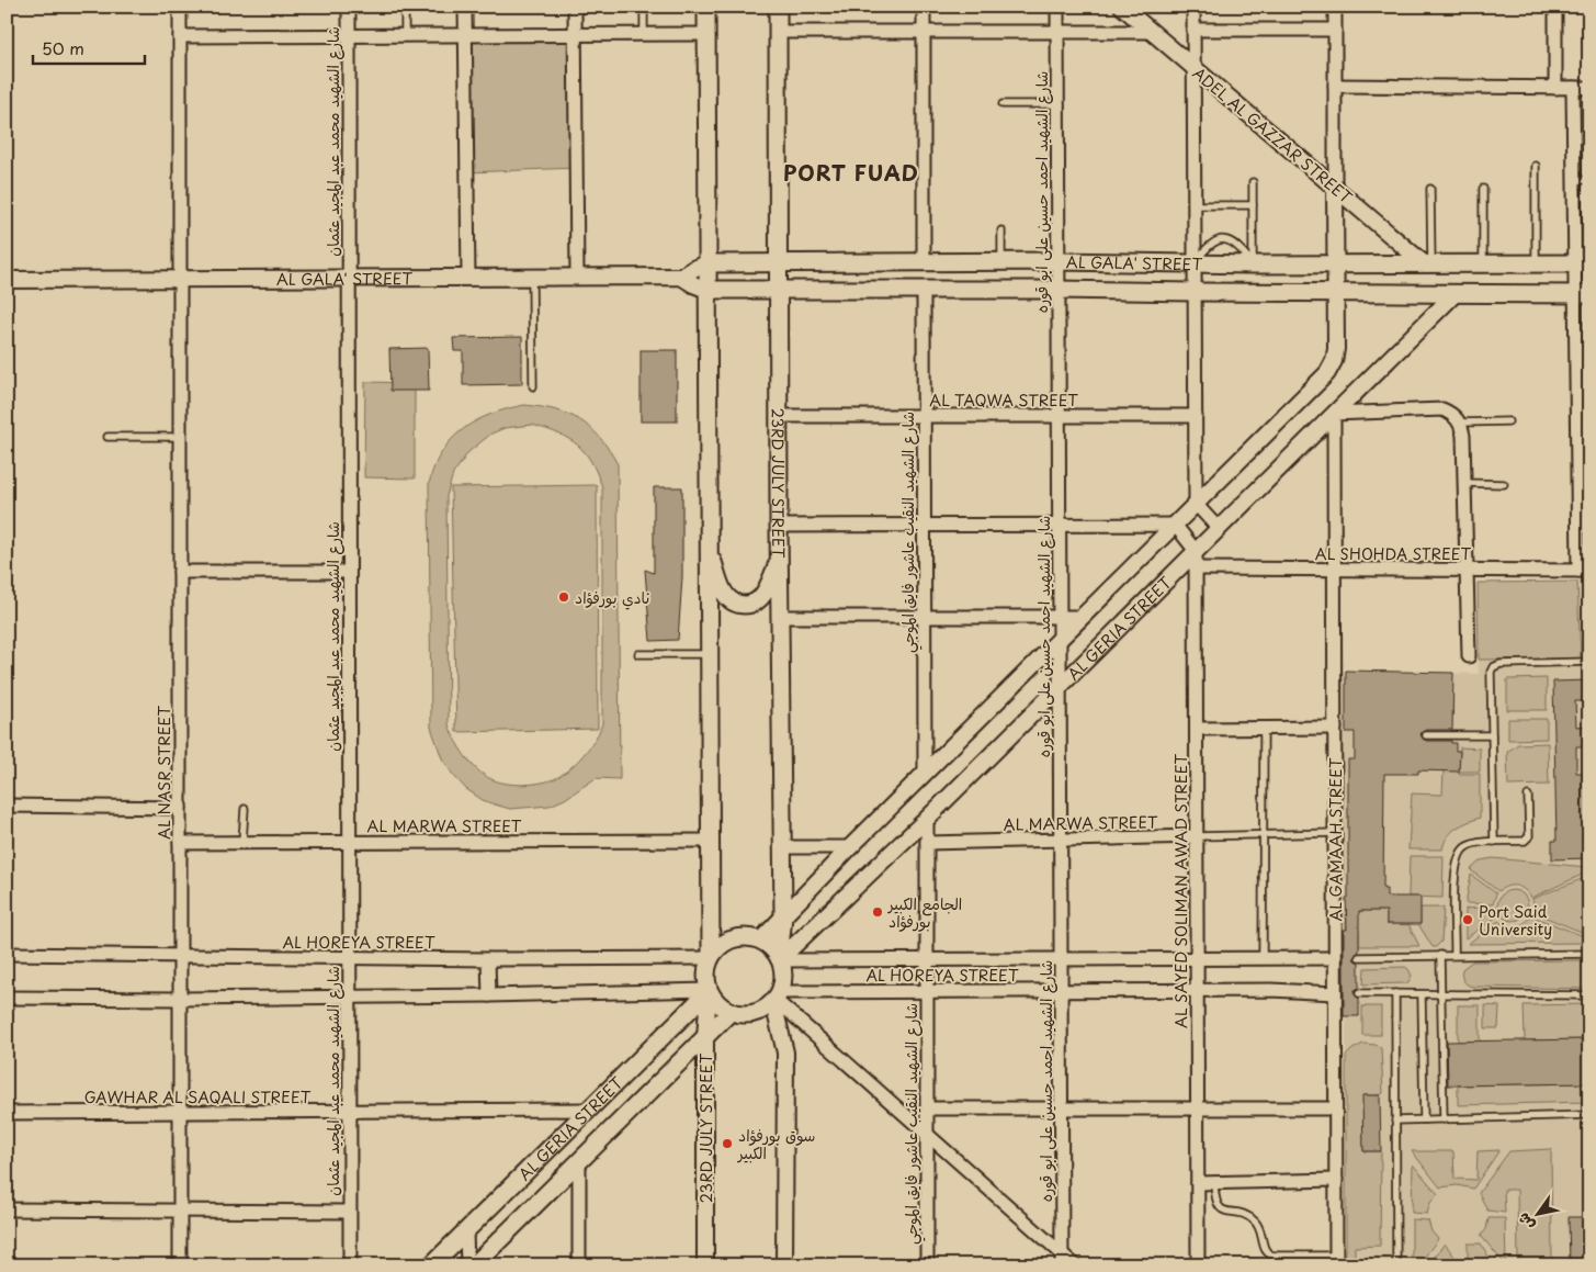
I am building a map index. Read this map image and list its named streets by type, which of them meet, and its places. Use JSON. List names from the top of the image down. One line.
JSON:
{"streets":{"main road":["AL GALA' STREET","23RD JULY STREET","AL GERIA STREET"],"street":["ADEL AL GAZZAR STREET","شارع الشهيد محمد عبد المجيد عثمان","شارع الشهيد احمد حسين على ابو قوره","AL TAQWA STREET","شارع الشهيد النقيب عاشور فايق الموجي","AL SHOHDA STREET","AL NASR STREET","AL MARWA STREET","AL GAMAAH STREET","AL SAYED SOLIMAN AWAD STREET","AL HOREYA STREET","GAWHAR AL SAQALI STREET"]},"crossings":[["ADEL AL GAZZAR STREET","AL GALA' STREET"],["شارع الشهيد محمد عبد المجيد عثمان","AL GALA' STREET"],["شارع الشهيد محمد عبد المجيد عثمان","AL MARWA STREET"],["شارع الشهيد محمد عبد المجيد عثمان","AL HOREYA STREET"],["شارع الشهيد محمد عبد المجيد عثمان","GAWHAR AL SAQALI STREET"],["شارع الشهيد احمد حسين على ابو قوره","AL GALA' STREET"],["شارع الشهيد احمد حسين على ابو قوره","AL TAQWA STREET"],["شارع الشهيد احمد حسين على ابو قوره","AL GERIA STREET"],["شارع الشهيد احمد حسين على ابو قوره","AL MARWA STREET"],["شارع الشهيد احمد حسين على ابو قوره","AL HOREYA STREET"],["AL GALA' STREET","23RD JULY STREET"],["AL GALA' STREET","شارع الشهيد النقيب عاشور فايق الموجي"],["AL GALA' STREET","AL GERIA STREET"],["AL GALA' STREET","AL NASR STREET"],["AL TAQWA STREET","23RD JULY STREET"],["AL TAQWA STREET","شارع الشهيد النقيب عاشور فايق الموجي"],["23RD JULY STREET","AL GERIA STREET"],["23RD JULY STREET","AL HOREYA STREET"],["شارع الشهيد النقيب عاشور فايق الموجي","AL GERIA STREET"],["شارع الشهيد النقيب عاشور فايق الموجي","AL MARWA STREET"],["شارع الشهيد النقيب عاشور فايق الموجي","AL HOREYA STREET"],["AL SHOHDA STREET","AL GAMAAH STREET"],["AL SHOHDA STREET","AL SAYED SOLIMAN AWAD STREET"],["AL GERIA STREET","AL GAMAAH STREET"],["AL GERIA STREET","AL SAYED SOLIMAN AWAD STREET"],["AL GERIA STREET","AL HOREYA STREET"],["AL GERIA STREET","GAWHAR AL SAQALI STREET"],["AL NASR STREET","AL MARWA STREET"],["AL NASR STREET","AL HOREYA STREET"],["AL NASR STREET","GAWHAR AL SAQALI STREET"],["AL MARWA STREET","AL GAMAAH STREET"],["AL MARWA STREET","AL SAYED SOLIMAN AWAD STREET"],["AL GAMAAH STREET","AL HOREYA STREET"],["AL SAYED SOLIMAN AWAD STREET","AL HOREYA STREET"]],"districts":["PORT FUAD"],"places":["نادي بورفؤاد","الجامع الكبير بورفؤاد","Port Said University","سوق بورفؤاد الكبير"],"scale_bar":"50 m","north":"bottom left"}
